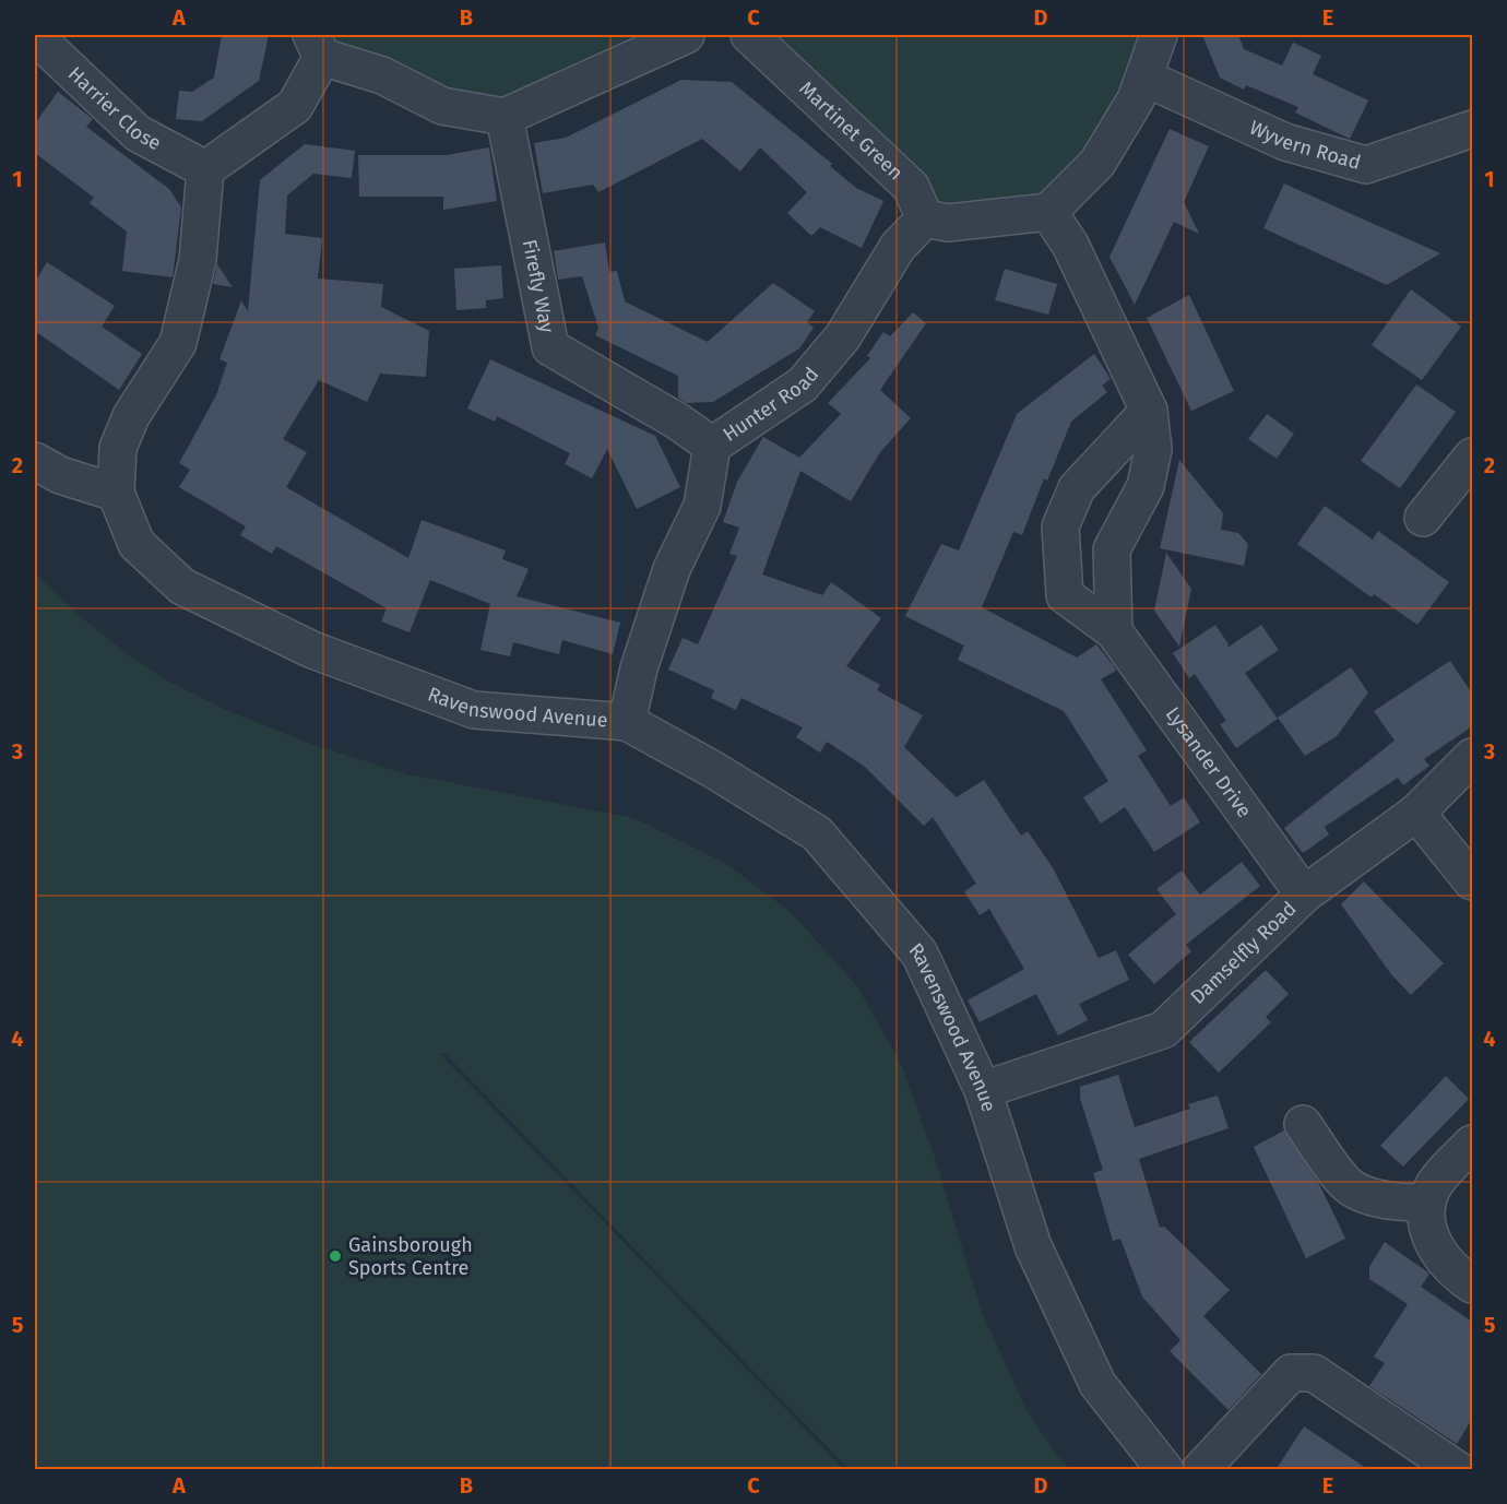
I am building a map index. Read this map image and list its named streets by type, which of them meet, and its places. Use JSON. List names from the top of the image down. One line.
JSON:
{"streets":{"street":["Harrier Close","Martinet Green","Wyvern Road","Firefly Way","Hunter Road","Ravenswood Avenue","Lysander Drive","Damselfly Road"]},"crossings":[["Harrier Close","Ravenswood Avenue"],["Martinet Green","Hunter Road"],["Firefly Way","Hunter Road"],["Hunter Road","Ravenswood Avenue"],["Ravenswood Avenue","Damselfly Road"],["Lysander Drive","Damselfly Road"]],"places":["Gainsborough Sports Centre"],"grid":{"columns":["A","B","C","D","E"],"rows":["1","2","3","4","5"]}}
